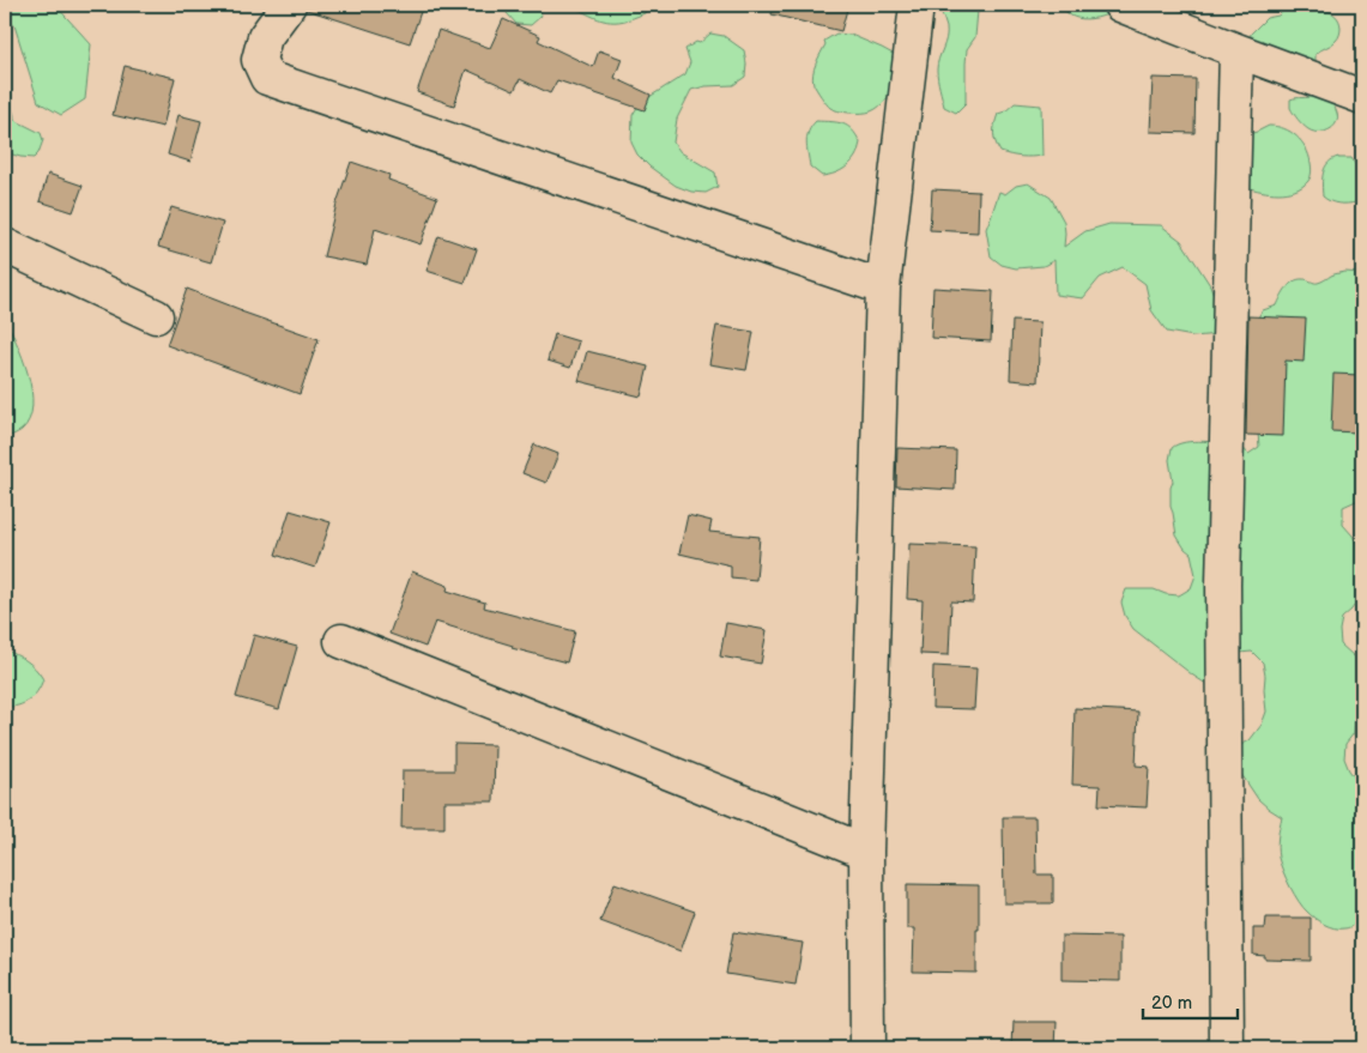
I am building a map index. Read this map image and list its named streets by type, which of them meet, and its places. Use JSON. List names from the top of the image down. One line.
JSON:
{"scale_bar":"20 m"}
